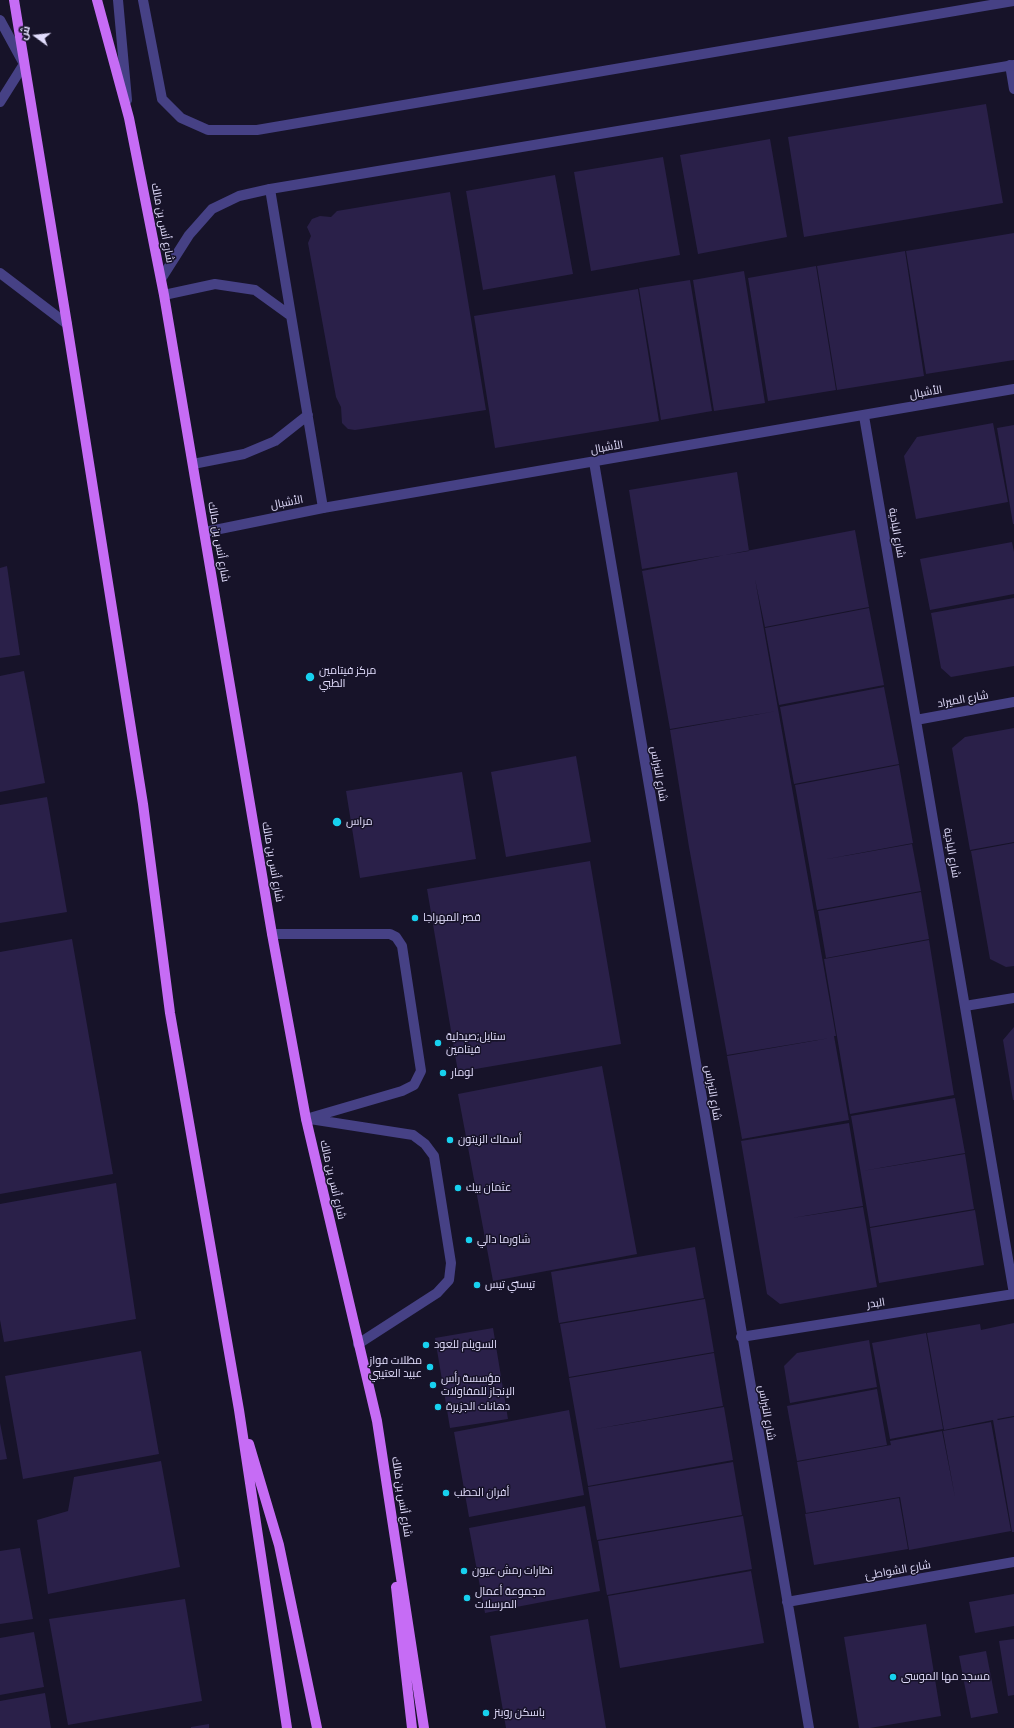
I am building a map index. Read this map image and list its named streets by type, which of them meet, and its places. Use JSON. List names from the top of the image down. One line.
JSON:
{"streets":{"main road":["شارع أنس بن مالك"],"street":["الأشبال","شارع البادية","شارع الميراد","شارع النبراس","البدر","شارع الشواطئ"]},"crossings":[["شارع أنس بن مالك","الأشبال"],["الأشبال","شارع البادية"],["الأشبال","شارع النبراس"],["شارع البادية","شارع الميراد"],["شارع البادية","البدر"],["شارع النبراس","البدر"],["شارع النبراس","شارع الشواطئ"]],"places":["مركز فيتامين الطبي","مراس","قصر المهراجا","ستايل;صيدلية فيتامين","لومار","أسماك الزيتون","عثمان بيك","شاورما دالي","تيستي تيس","السويلم للعود","مظلات فواز عبيد العتيبي","مؤسسة رأس الإنجاز للمفاولات","دهانات الجزيرة","أفران الحطب","نظارات رمش عيون","مجموعة أعمال المرسلات","مسجد مها الموسى","باسكن روبنز"],"north":"left"}
